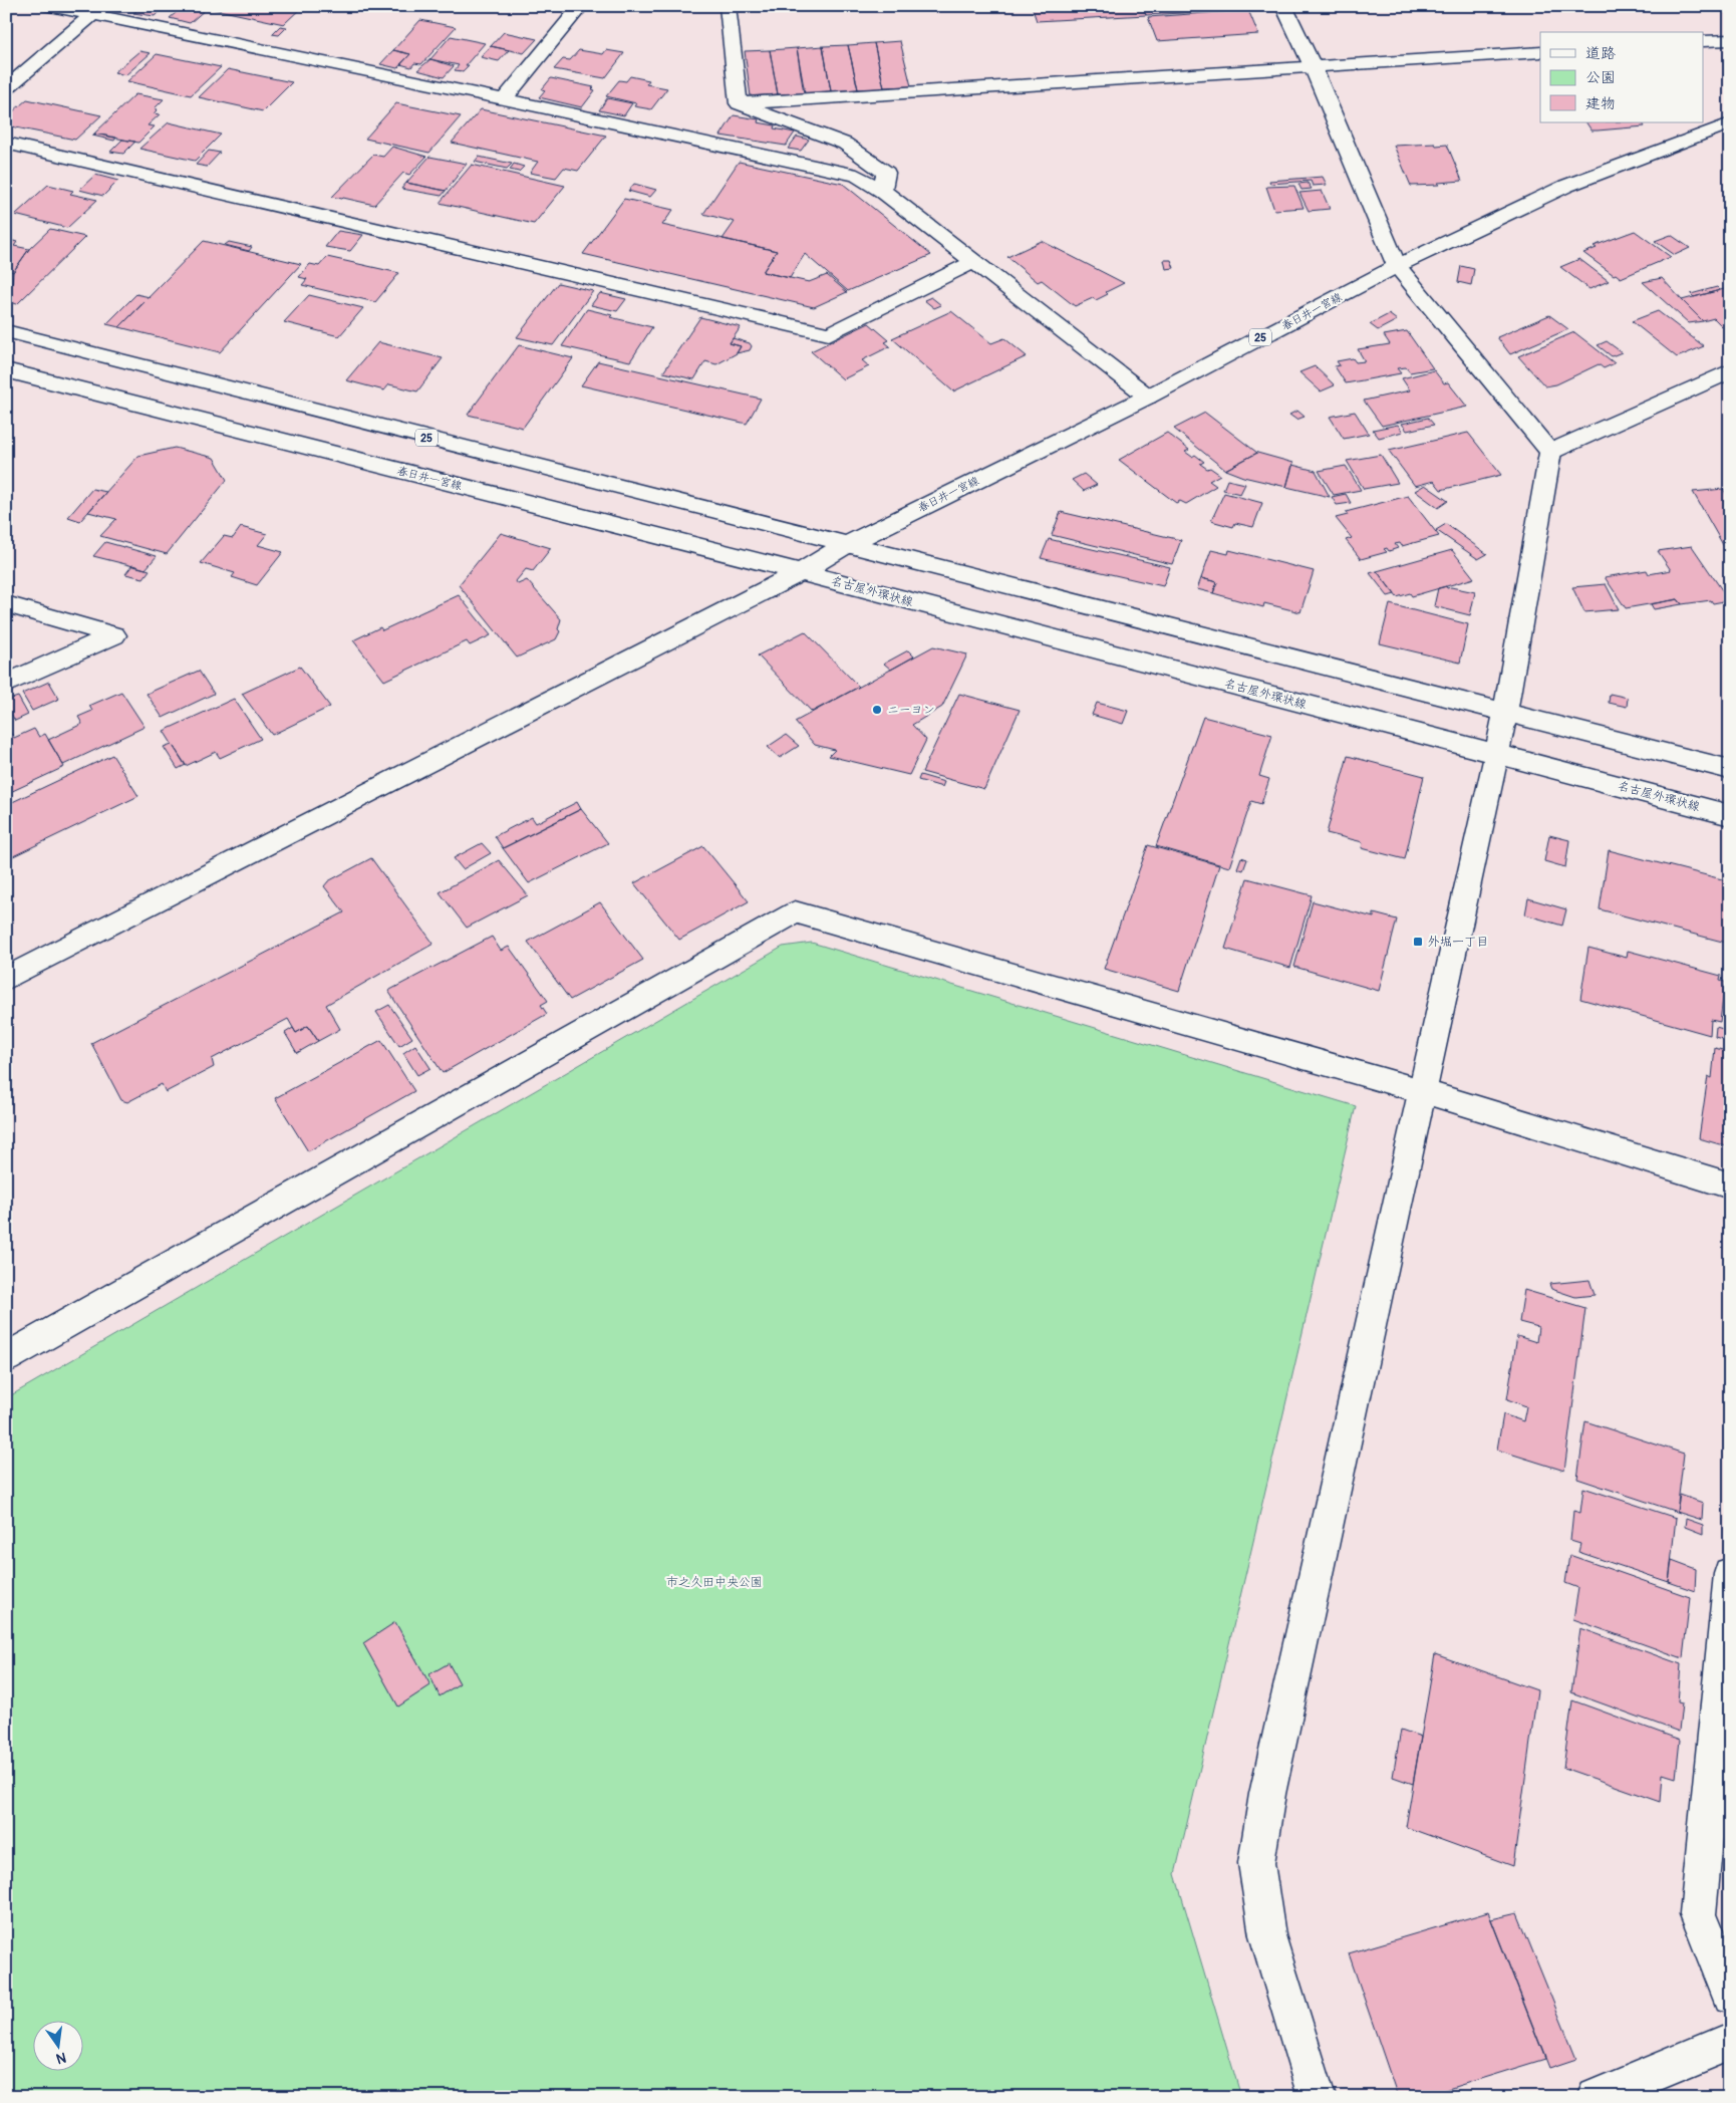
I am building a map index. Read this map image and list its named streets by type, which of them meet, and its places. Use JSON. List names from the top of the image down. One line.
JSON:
{"streets":{"street":["春日井一宮線","25","名古屋外環状線"]},"crossings":[["春日井一宮線","25"],["春日井一宮線","名古屋外環状線"]],"parks":["市之久田中央公園"],"places":{"other":["ニーヨン"],"transit":["外堀一丁目"]},"legend":["道路","公園","建物"],"north":"bottom"}
